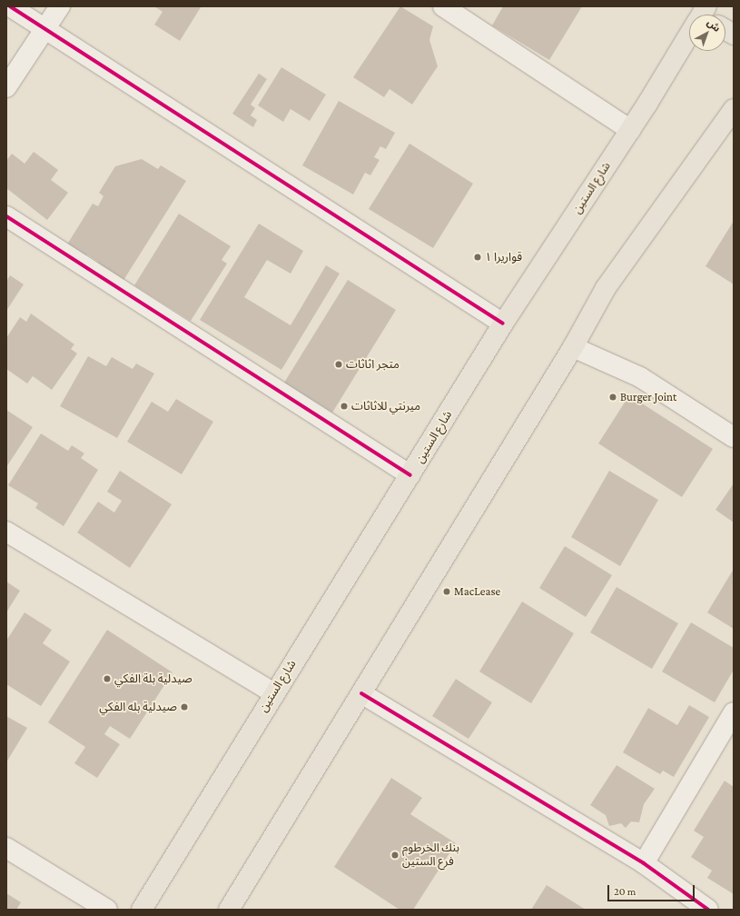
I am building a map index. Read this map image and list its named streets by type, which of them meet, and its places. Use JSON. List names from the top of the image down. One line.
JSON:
{"streets":{"main road":["شارع الستين"]},"places":["قواريرا ١","متجر اثاثات","Burger Joint","ميرنتي للاثاثات","MacLease","صيدلية بلة الفكي","صيدلية بله الفكي","بنك الخرطوم فرع الستين"],"scale_bar":"20 m","north":"top right"}
